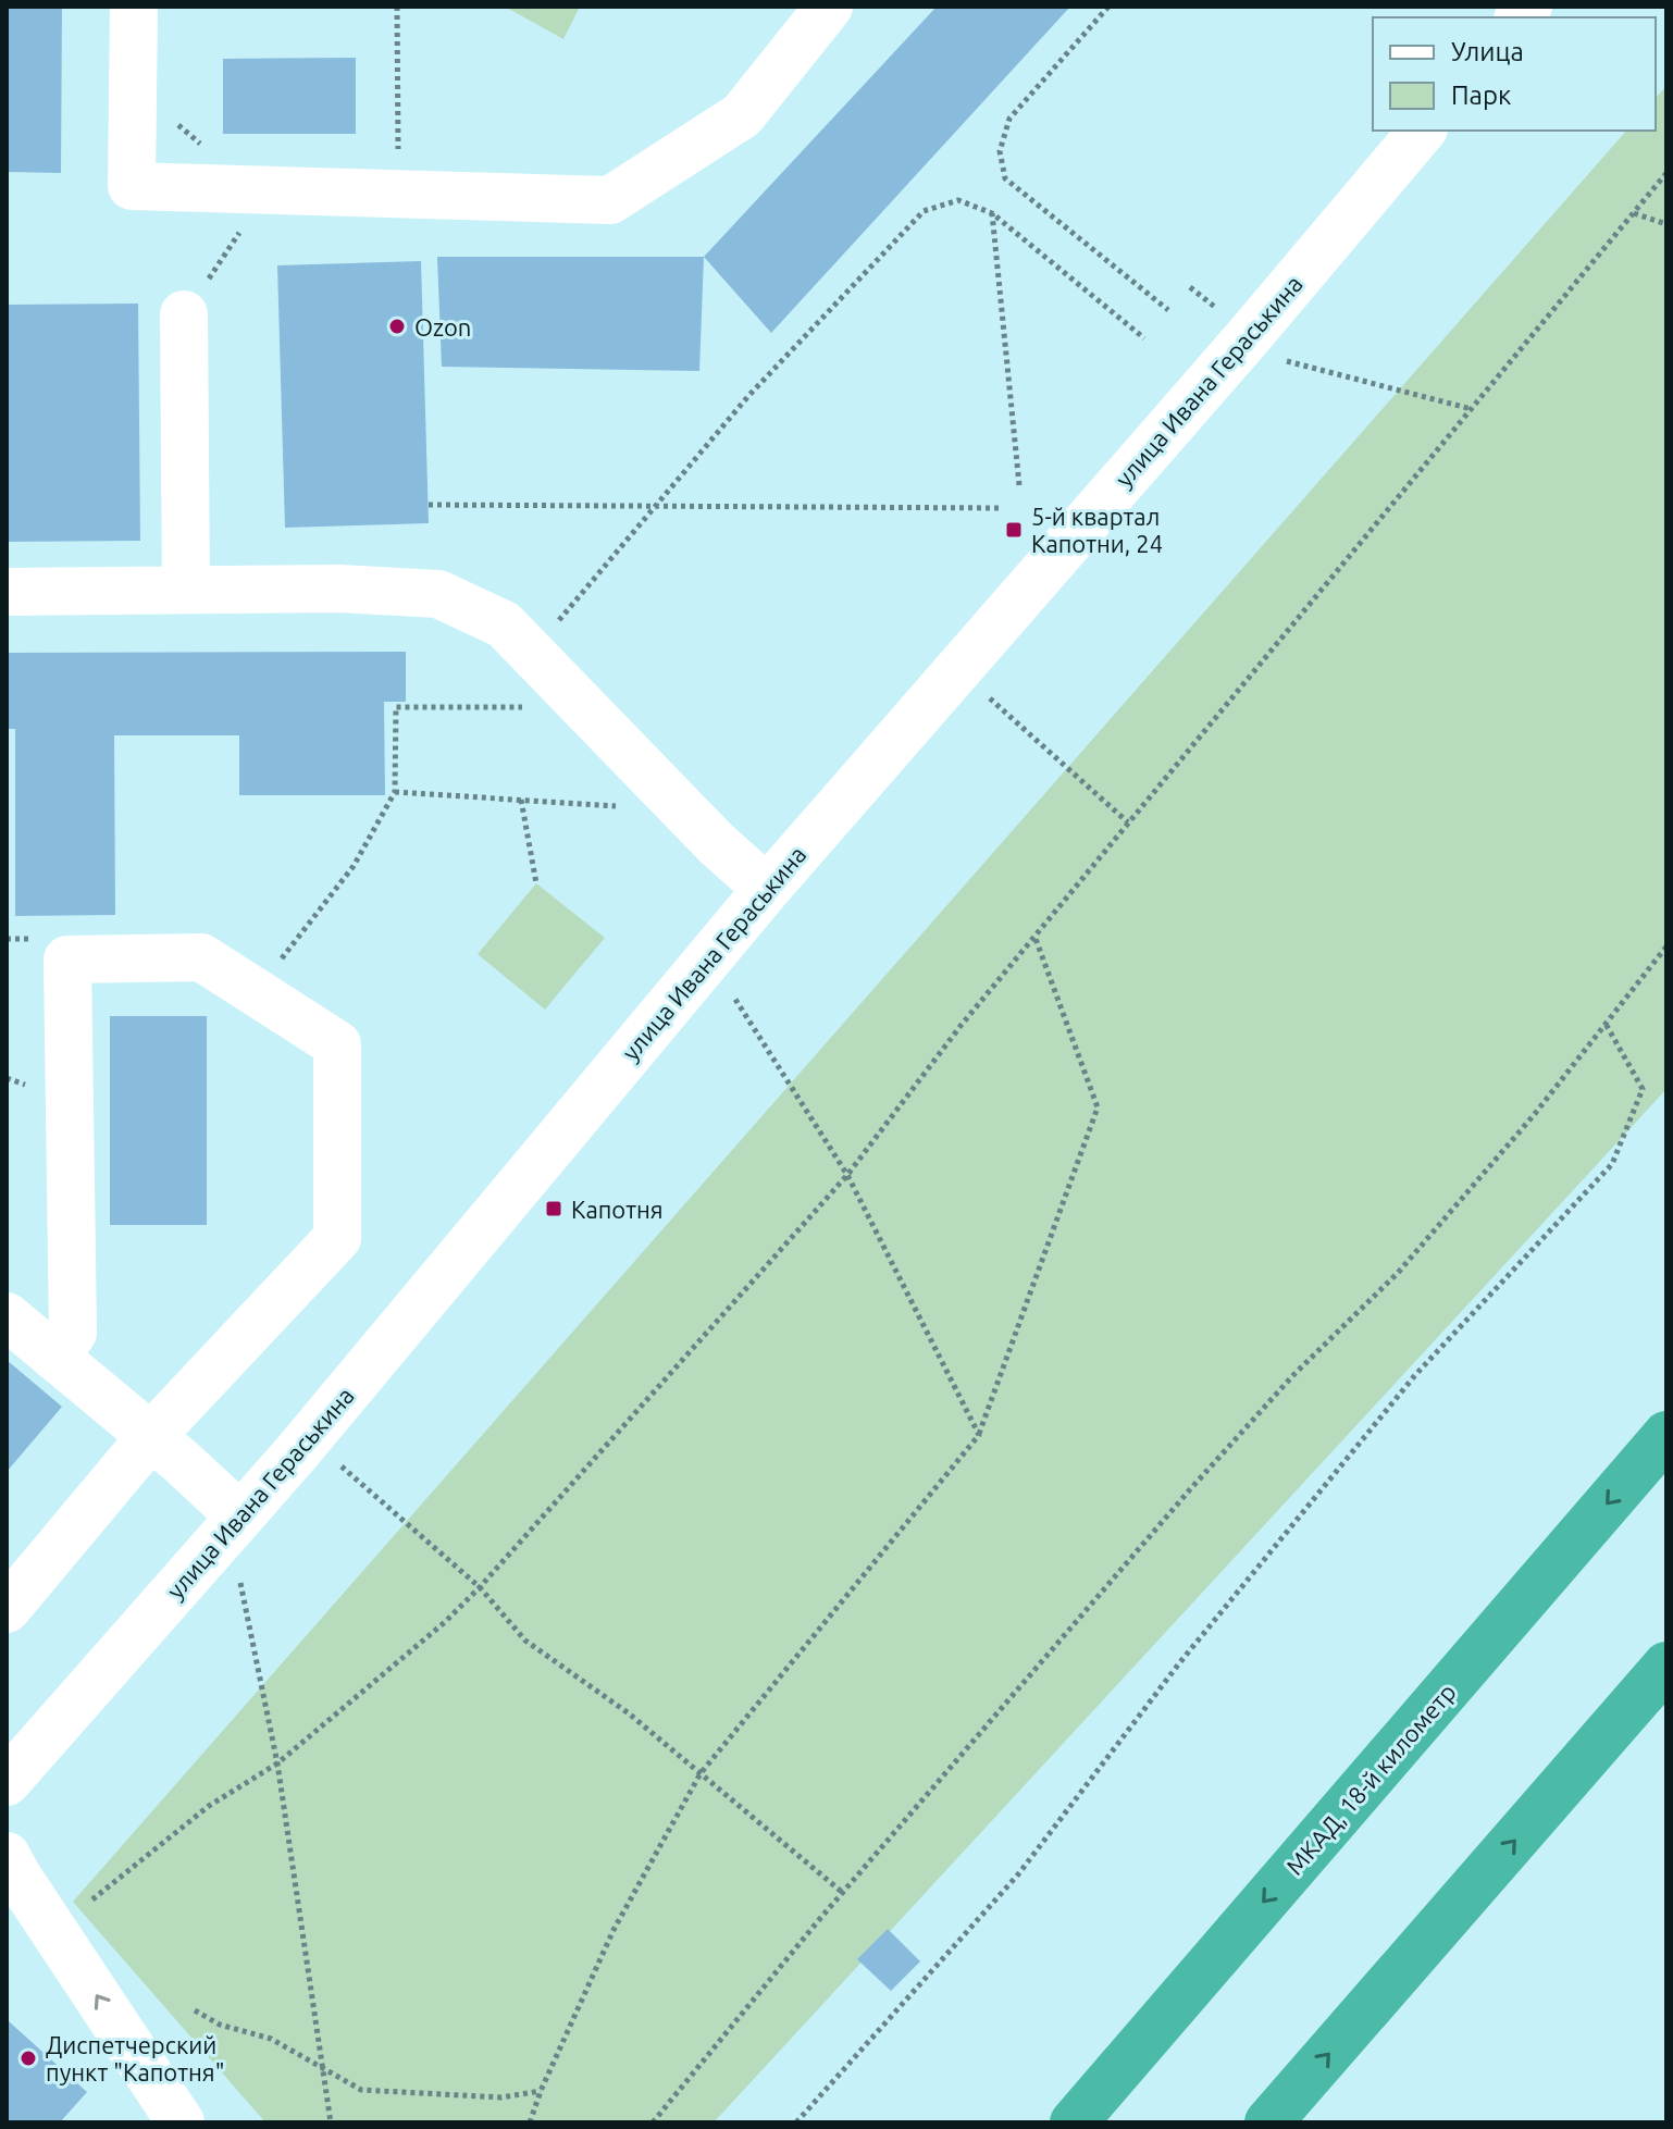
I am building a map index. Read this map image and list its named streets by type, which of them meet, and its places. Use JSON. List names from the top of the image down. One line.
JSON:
{"streets":{"highway":["МКАД, 18-й километр"],"street":["улица Ивана Гераськина"]},"places":{"other":["Ozon","Диспетчерский пункт \"Капотня\""],"transit":["5-й квартал Капотни, 24","Капотня"]},"legend":["Улица","Парк"]}
